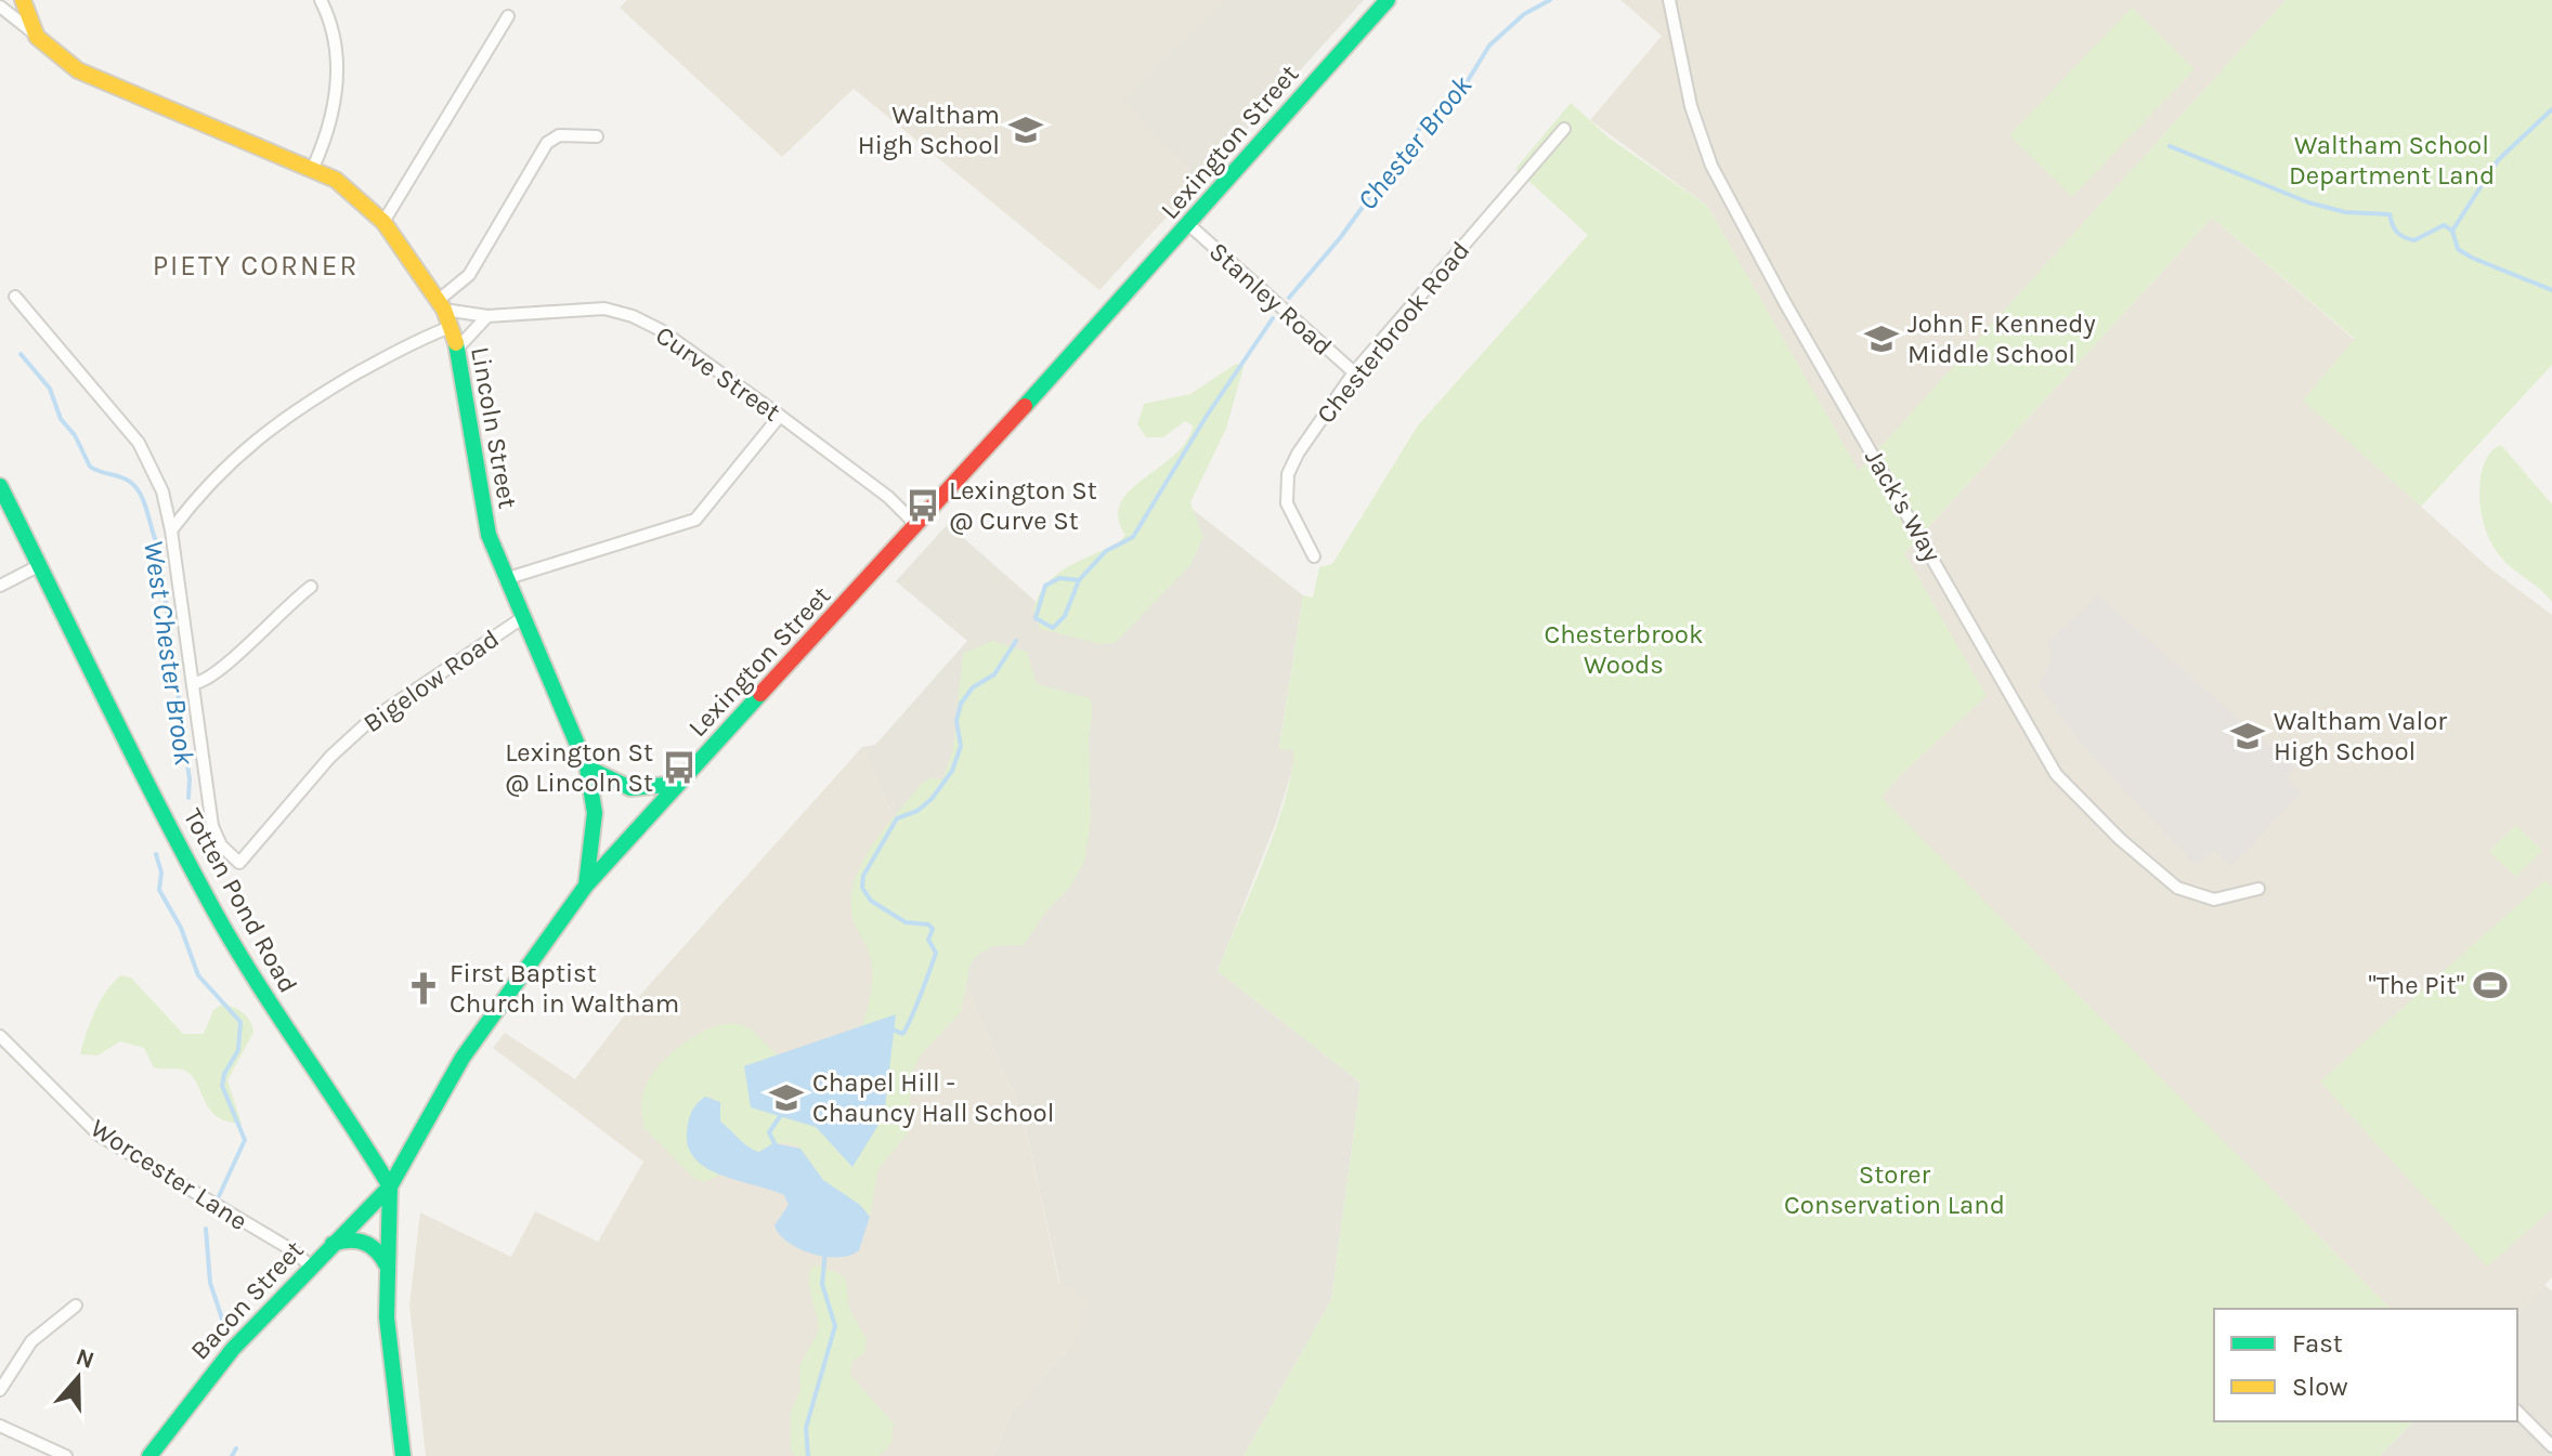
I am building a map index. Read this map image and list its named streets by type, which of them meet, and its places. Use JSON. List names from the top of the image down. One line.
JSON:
{"streets":{"main road":["Lexington Street","Lincoln Street","Totten Pond Road","Bacon Street"],"street":["Stanley Road","Chesterbrook Road","Curve Street","Jack's Way","Bigelow Road","Worcester Lane"]},"crossings":[["Lexington Street","Stanley Road"],["Lexington Street","Curve Street"],["Lexington Street","Lincoln Street"],["Lexington Street","Totten Pond Road"],["Lexington Street","Bacon Street"],["Stanley Road","Chesterbrook Road"],["Curve Street","Lincoln Street"],["Lincoln Street","Bigelow Road"],["Totten Pond Road","Bacon Street"],["Worcester Lane","Bacon Street"]],"districts":["PIETY CORNER"],"water":["Chester Brook","West Chester Brook"],"parks":["Waltham School Department Land","Chesterbrook Woods","Storer Conservation Land"],"places":{"school or university":["Waltham High School","John F. Kennedy Middle School","Waltham Valor High School","Chapel Hill - Chauncy Hall School"],"bus stop":["Lexington St @ Curve St","Lexington St @ Lincoln St"],"sports":["\"The Pit\""],"church":["First Baptist Church in Waltham"]},"legend":["Fast","Slow"],"north":"top"}
